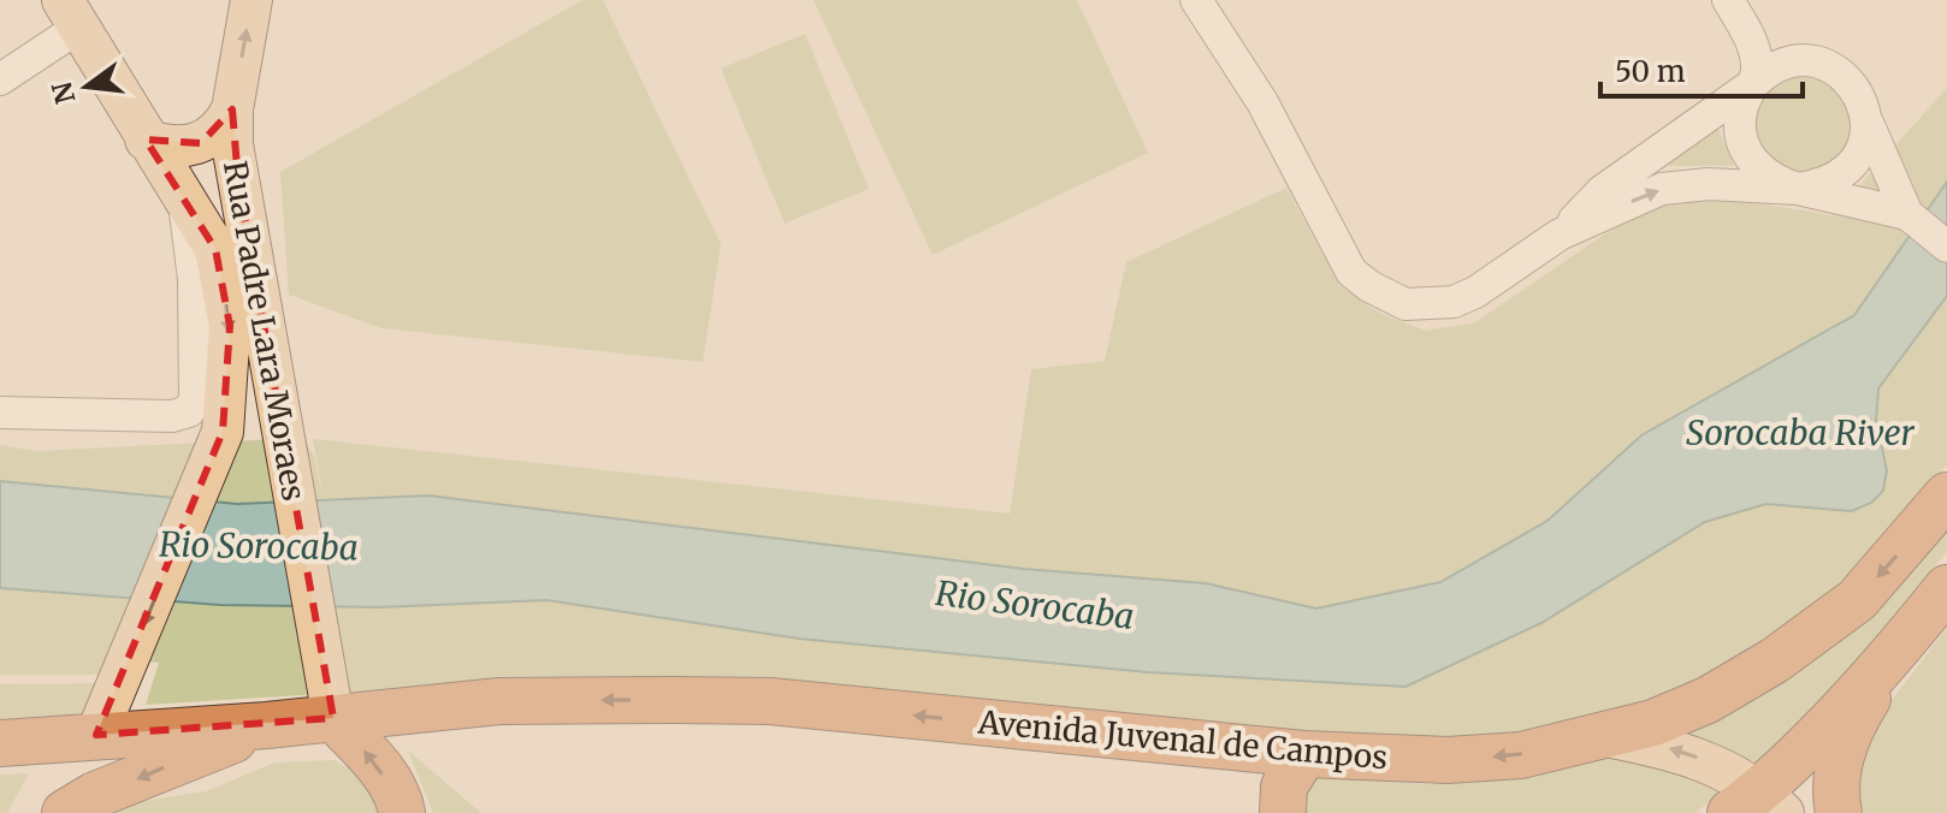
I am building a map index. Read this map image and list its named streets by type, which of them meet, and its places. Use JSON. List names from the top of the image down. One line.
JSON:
{"streets":{"highway":["Avenida Juvenal de Campos"],"main road":["Rua Padre Lara Moraes"]},"crossings":[["Rua Padre Lara Moraes","Avenida Juvenal de Campos"]],"one_way":["Avenida Juvenal de Campos"],"water":["Sorocaba River","Rio Sorocaba"],"scale_bar":"50 m","north":"left"}
